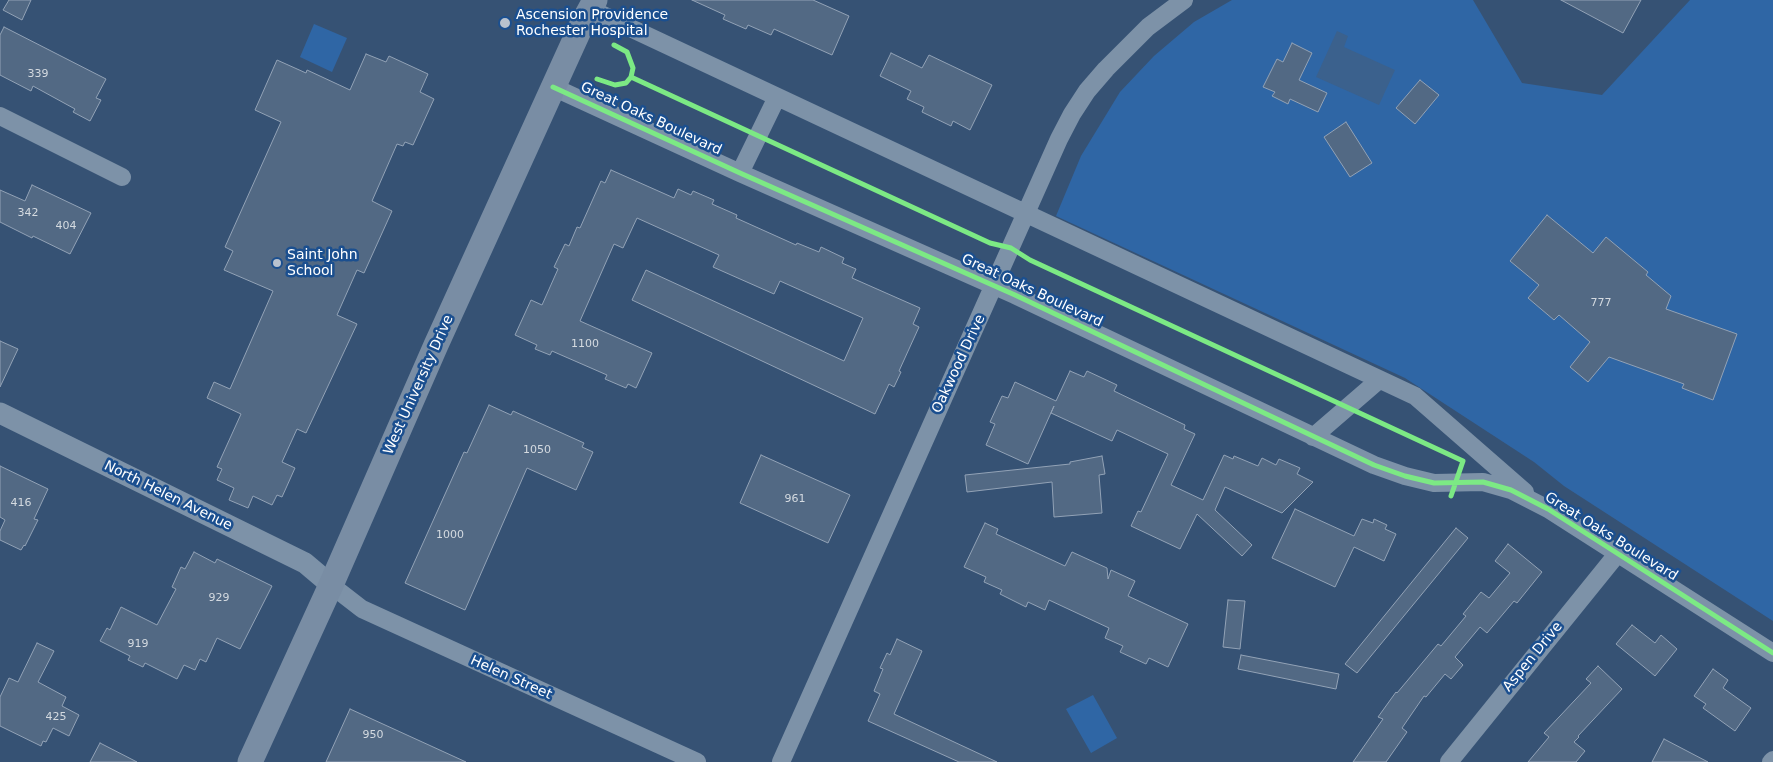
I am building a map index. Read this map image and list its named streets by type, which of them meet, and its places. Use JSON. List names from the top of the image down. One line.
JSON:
{"streets":{"main road":["West University Drive"],"street":["Great Oaks Boulevard","Oakwood Drive","North Helen Avenue","Aspen Drive","Helen Street"]},"crossings":[["Great Oaks Boulevard","Oakwood Drive"],["Great Oaks Boulevard","West University Drive"],["Great Oaks Boulevard","Aspen Drive"],["West University Drive","North Helen Avenue"],["West University Drive","Helen Street"],["North Helen Avenue","Helen Street"]],"places":["Ascension Providence Rochester Hospital","Saint John School"],"house_numbers":["339","342","404","777","1100","1050","961","416","1000","929","919","425","950"]}
